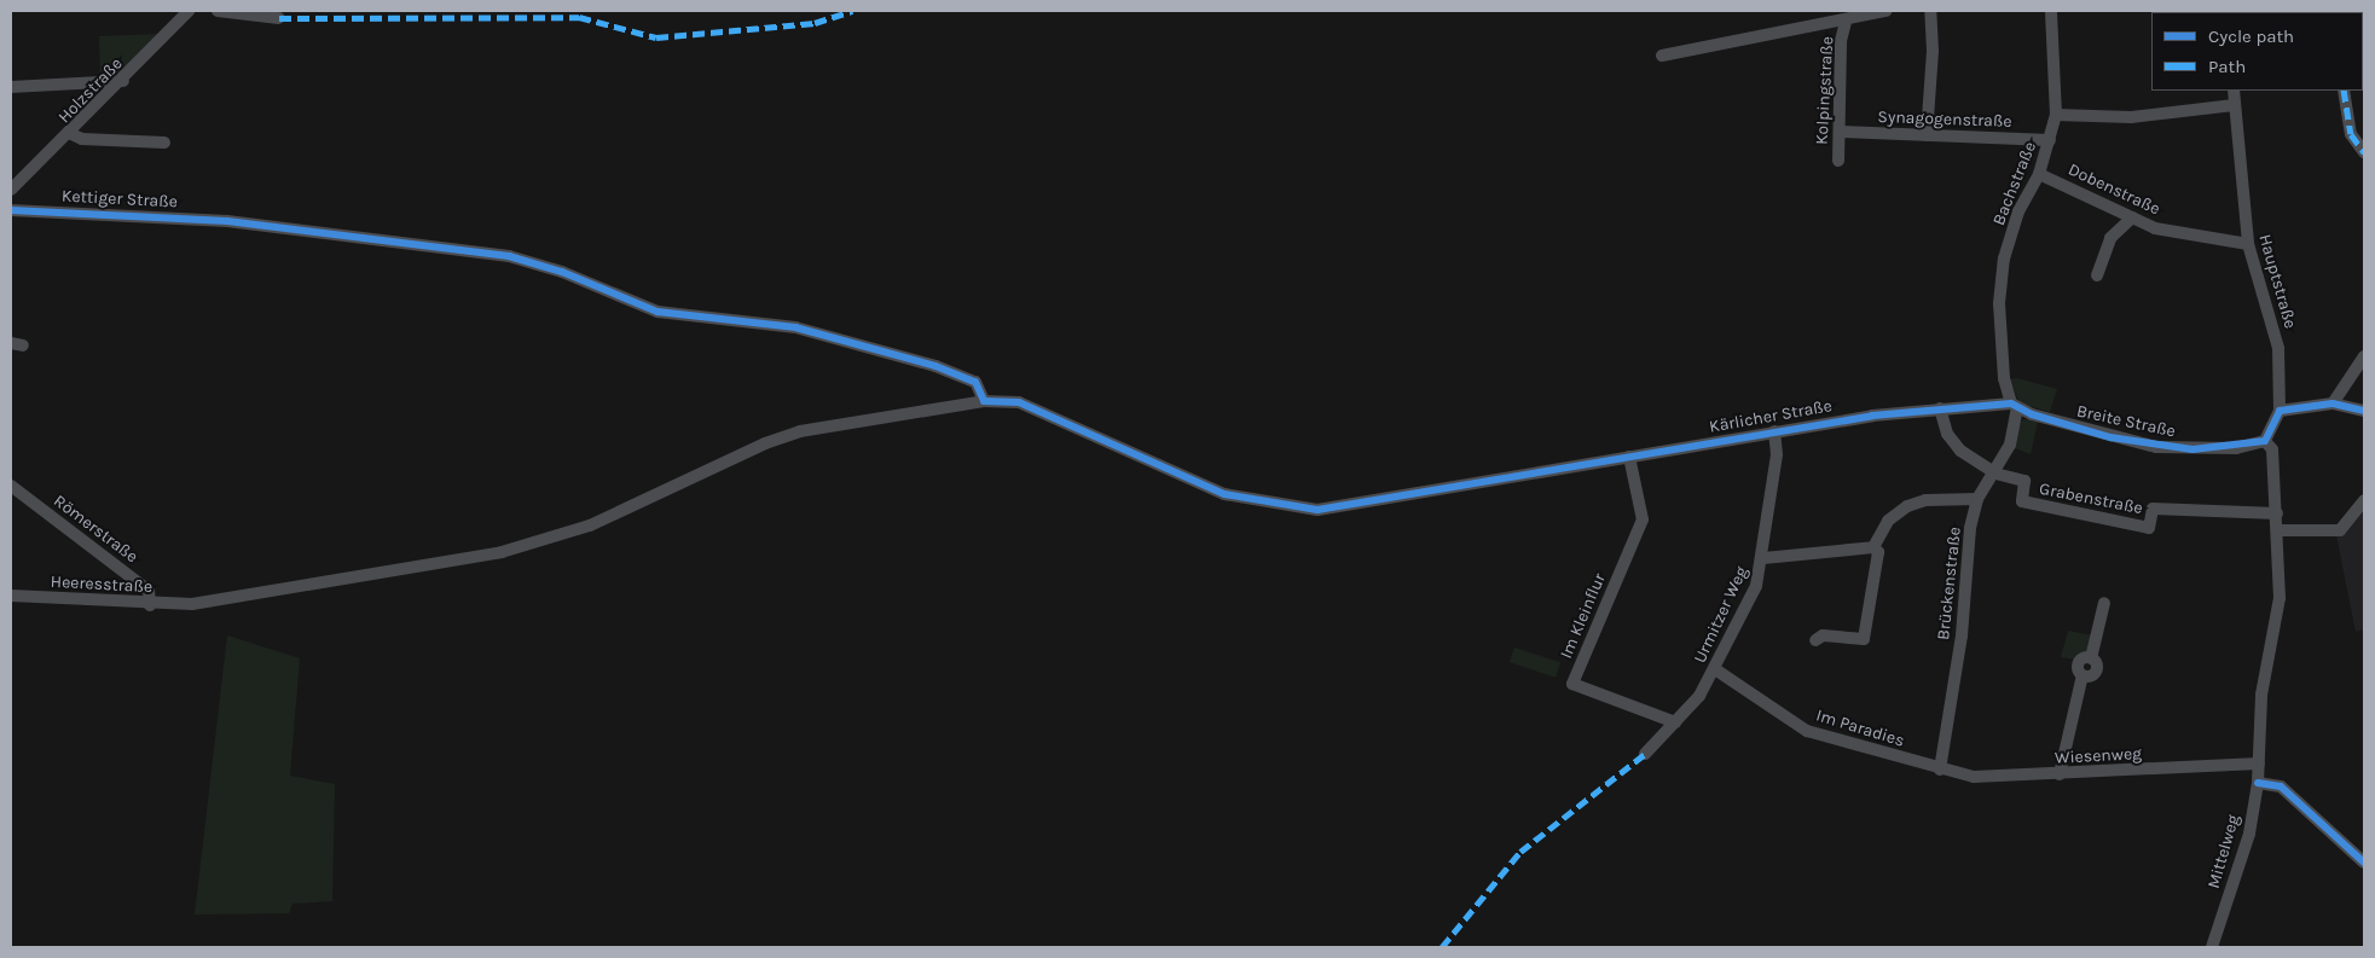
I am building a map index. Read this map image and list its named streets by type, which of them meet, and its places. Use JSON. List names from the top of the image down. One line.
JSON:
{"streets":{"street":["Holzstraße","Kolpingstraße","Synagogenstraße","Bachstraße","Dobenstraße","Kettiger Straße","Hauptstraße","Kärlicher Straße","Breite Straße","Grabenstraße","Römerstraße","Brückenstraße","Heeresstraße","Urmitzer Weg","Im Kleinflur","Im Paradies","Wiesenweg","Mittelweg"]},"crossings":[["Kolpingstraße","Synagogenstraße"],["Synagogenstraße","Bachstraße"],["Bachstraße","Dobenstraße"],["Bachstraße","Kärlicher Straße"],["Bachstraße","Breite Straße"],["Bachstraße","Brückenstraße"],["Dobenstraße","Hauptstraße"],["Kettiger Straße","Kärlicher Straße"],["Kettiger Straße","Heeresstraße"],["Kärlicher Straße","Breite Straße"],["Kärlicher Straße","Grabenstraße"],["Kärlicher Straße","Brückenstraße"],["Kärlicher Straße","Heeresstraße"],["Kärlicher Straße","Urmitzer Weg"],["Kärlicher Straße","Im Kleinflur"],["Breite Straße","Brückenstraße"],["Breite Straße","Mittelweg"],["Grabenstraße","Brückenstraße"],["Grabenstraße","Mittelweg"],["Römerstraße","Heeresstraße"],["Brückenstraße","Im Paradies"],["Brückenstraße","Wiesenweg"],["Urmitzer Weg","Im Kleinflur"],["Urmitzer Weg","Im Paradies"],["Im Paradies","Wiesenweg"],["Wiesenweg","Mittelweg"]],"legend":["Cycle path","Path"]}
